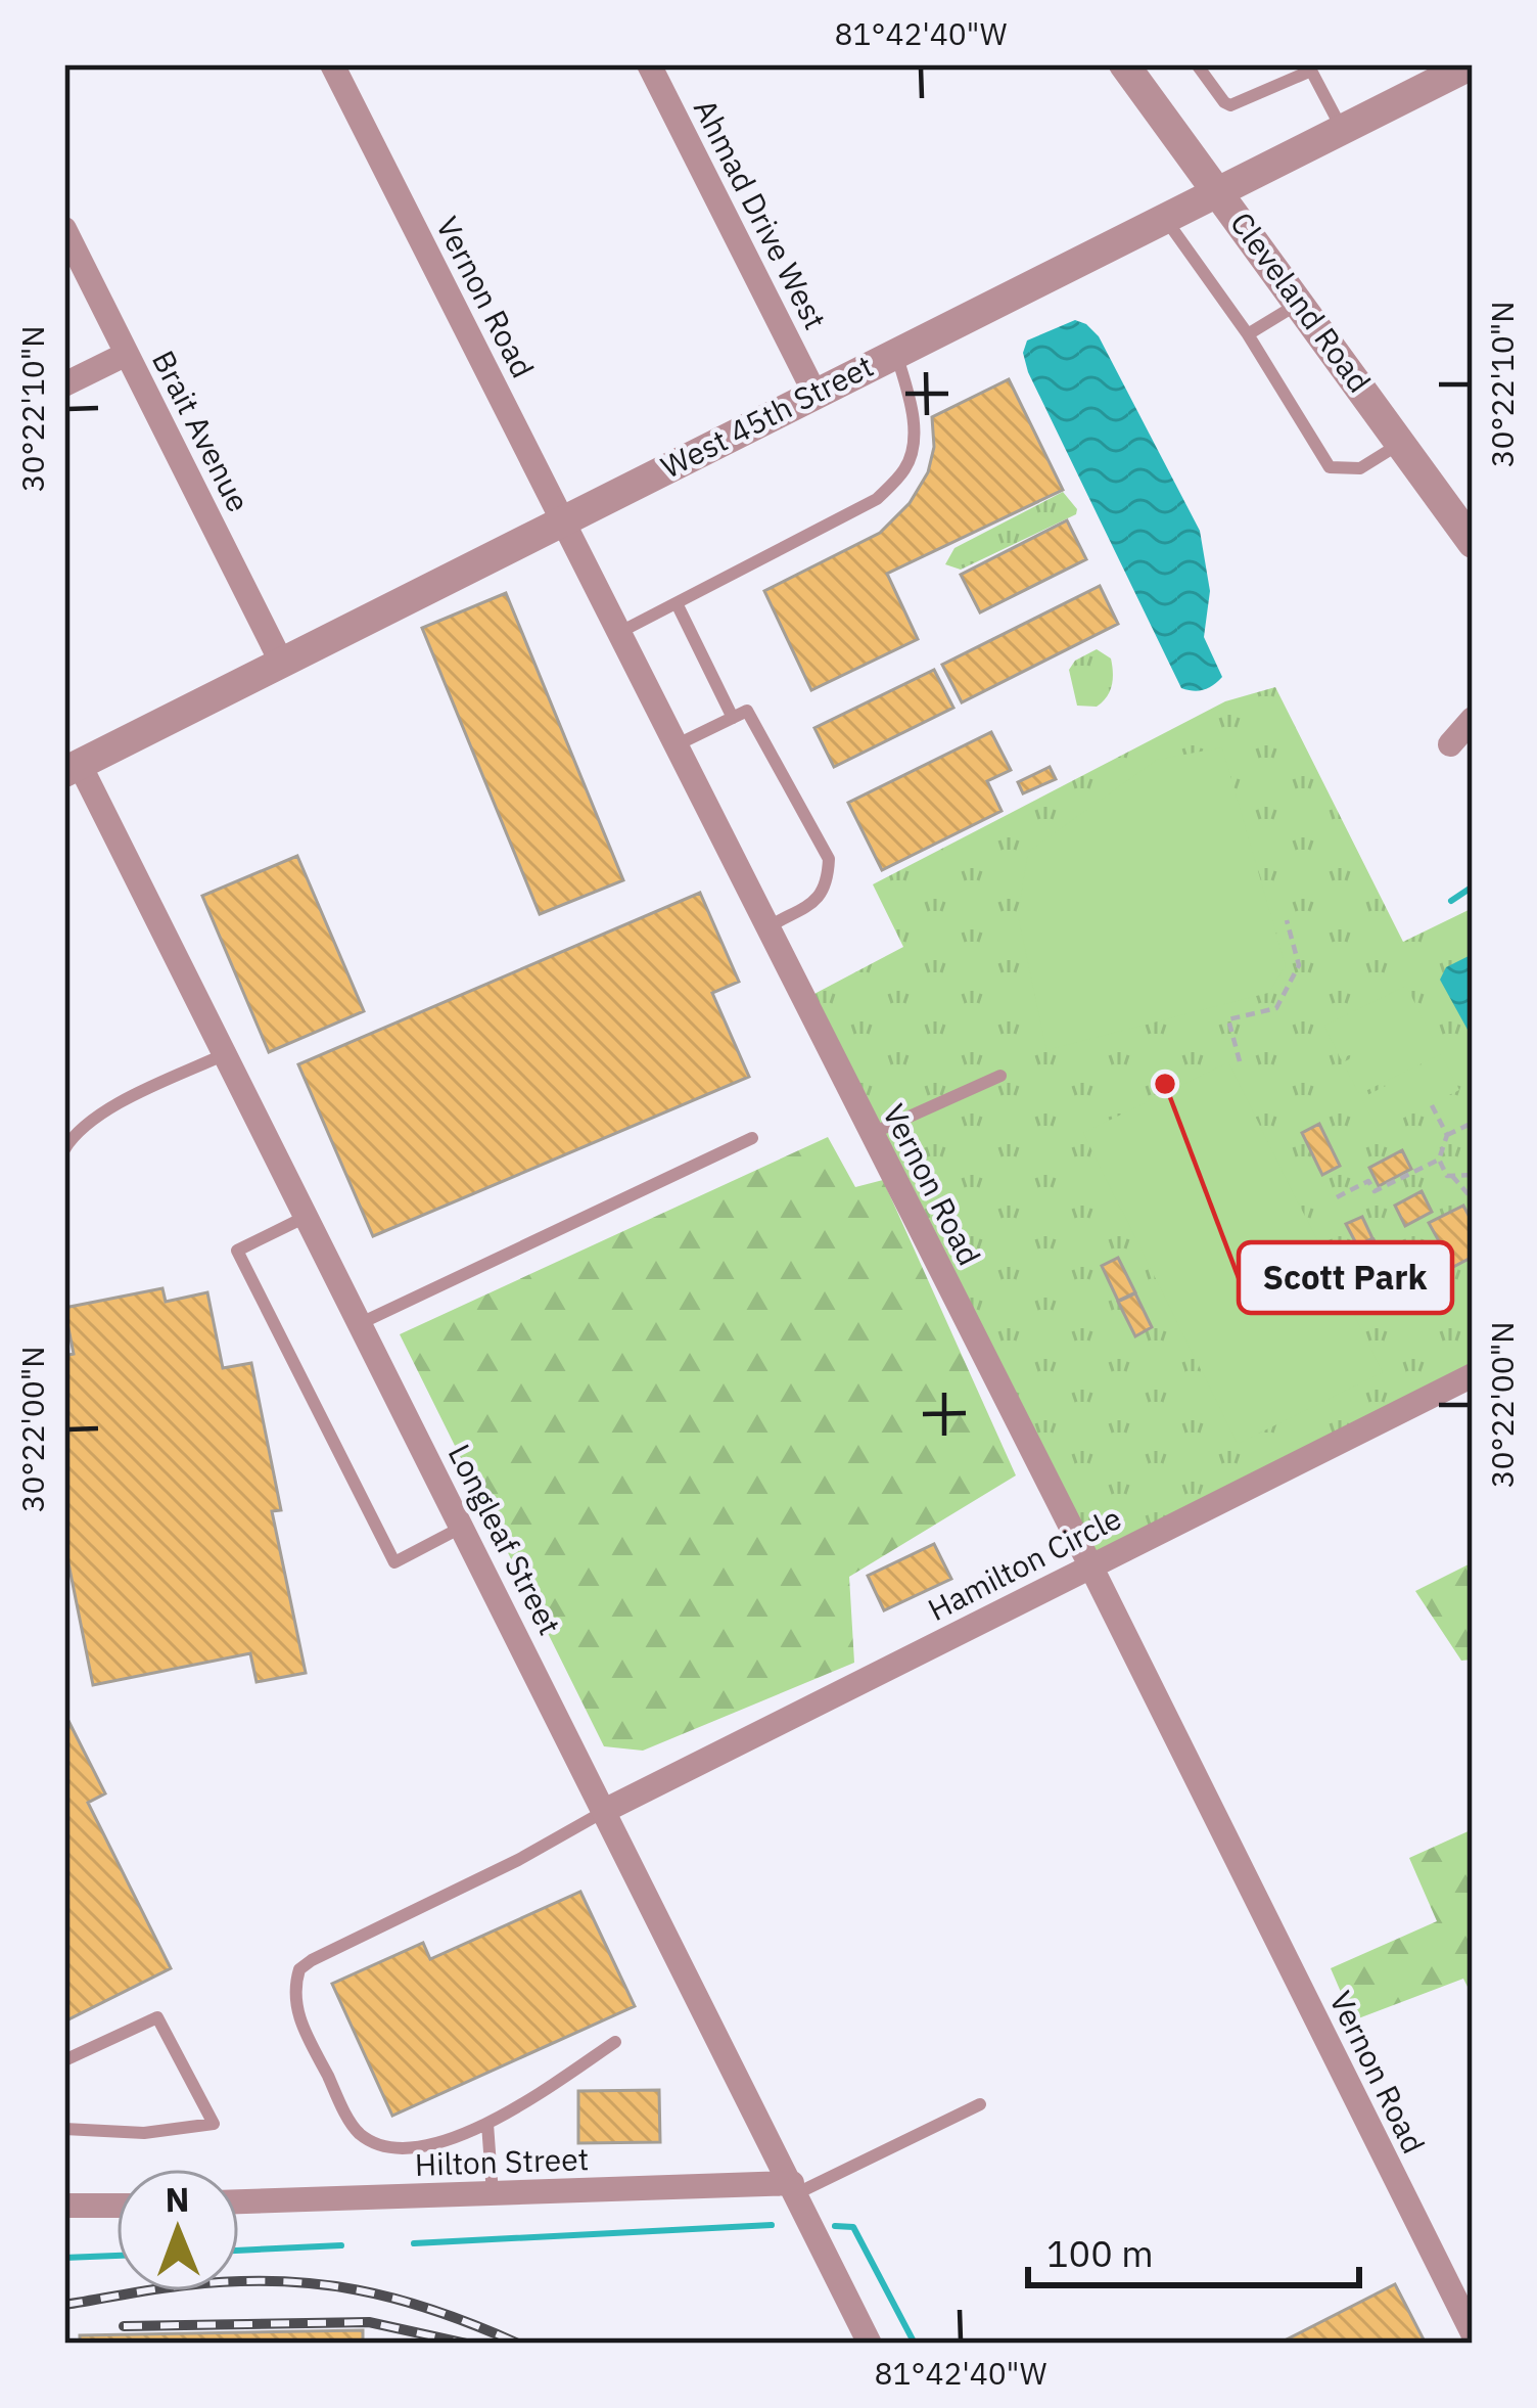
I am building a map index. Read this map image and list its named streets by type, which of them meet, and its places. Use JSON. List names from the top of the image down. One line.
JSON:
{"streets":{"street":["Ahmad Drive West","Vernon Road","Cleveland Road","West 45th Street","Brait Avenue","Longleaf Street","Hamilton Circle","Hilton Street"]},"crossings":[["Ahmad Drive West","West 45th Street"],["Vernon Road","West 45th Street"],["Vernon Road","Hamilton Circle"],["Cleveland Road","West 45th Street"],["West 45th Street","Brait Avenue"],["West 45th Street","Longleaf Street"],["Longleaf Street","Hamilton Circle"],["Longleaf Street","Hilton Street"]],"places":["Scott Park"],"scale_bar":"100 m","north":"top","coordinates":["81°42'40\"W","30°22'10\"N","30°22'00\"N"]}
